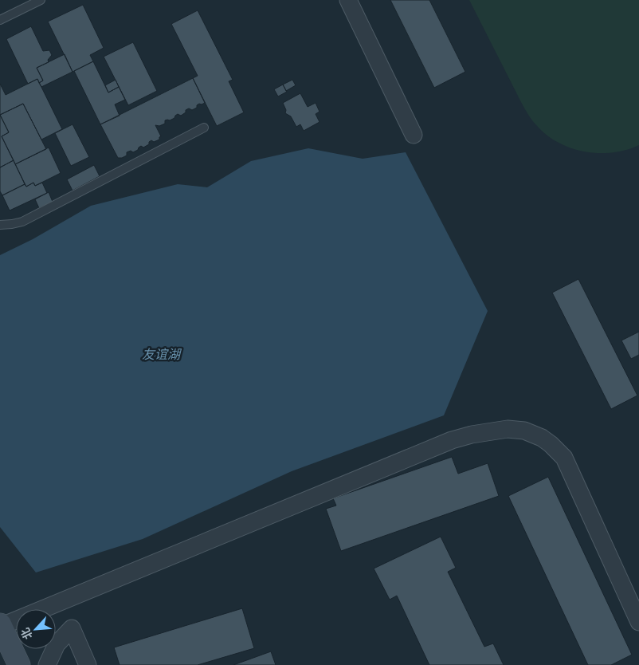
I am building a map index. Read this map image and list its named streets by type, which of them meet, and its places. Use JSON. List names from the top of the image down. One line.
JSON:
{"water":["友谊湖"],"north":"bottom left"}
